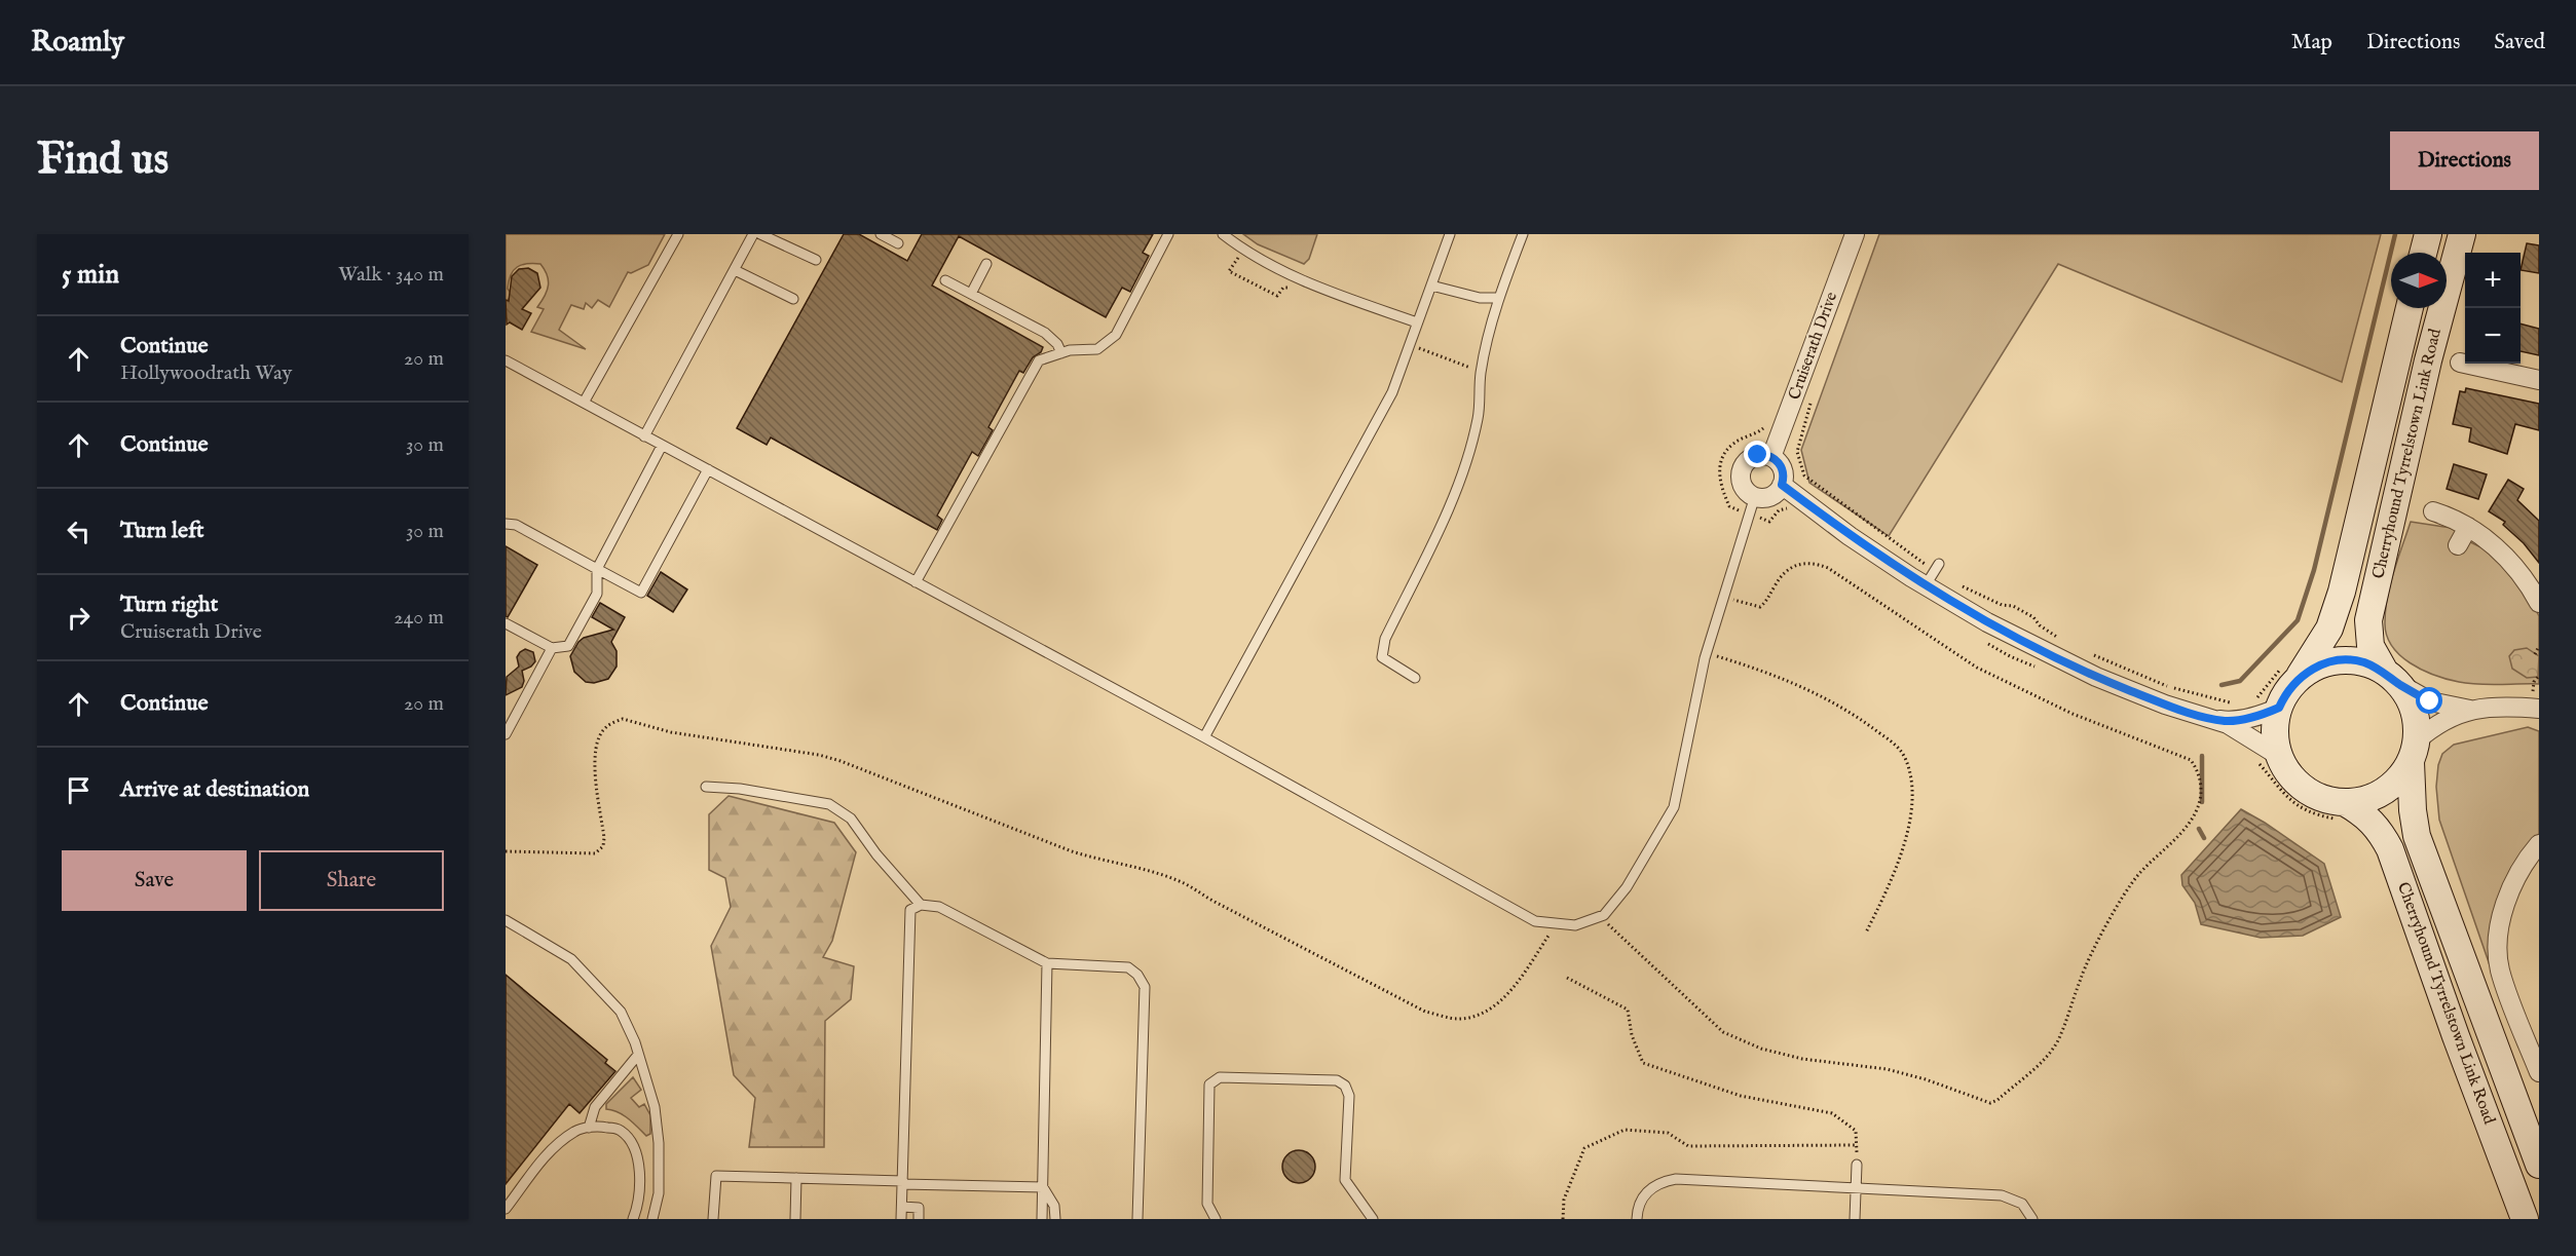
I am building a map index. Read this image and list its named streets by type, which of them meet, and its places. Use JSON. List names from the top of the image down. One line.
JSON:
{"streets":{"street":["Cruiserath Drive","Cherryhound Tyrrelstown Link Road"]},"north":"right","page":{"header":"Roamly","nav":["Map","Directions","Saved"],"buttons":["Directions",["Save","Share"]],"title":"Find us","heading":["5 min","Walk · 340 m"],"map_buttons":["+","−"],"list":[["Continue","Hollywoodrath Way","20 m"],["Continue","30 m"],["Turn left","30 m"],["Turn right","Cruiserath Drive","240 m"],["Continue","20 m"],"Arrive at destination"]}}
